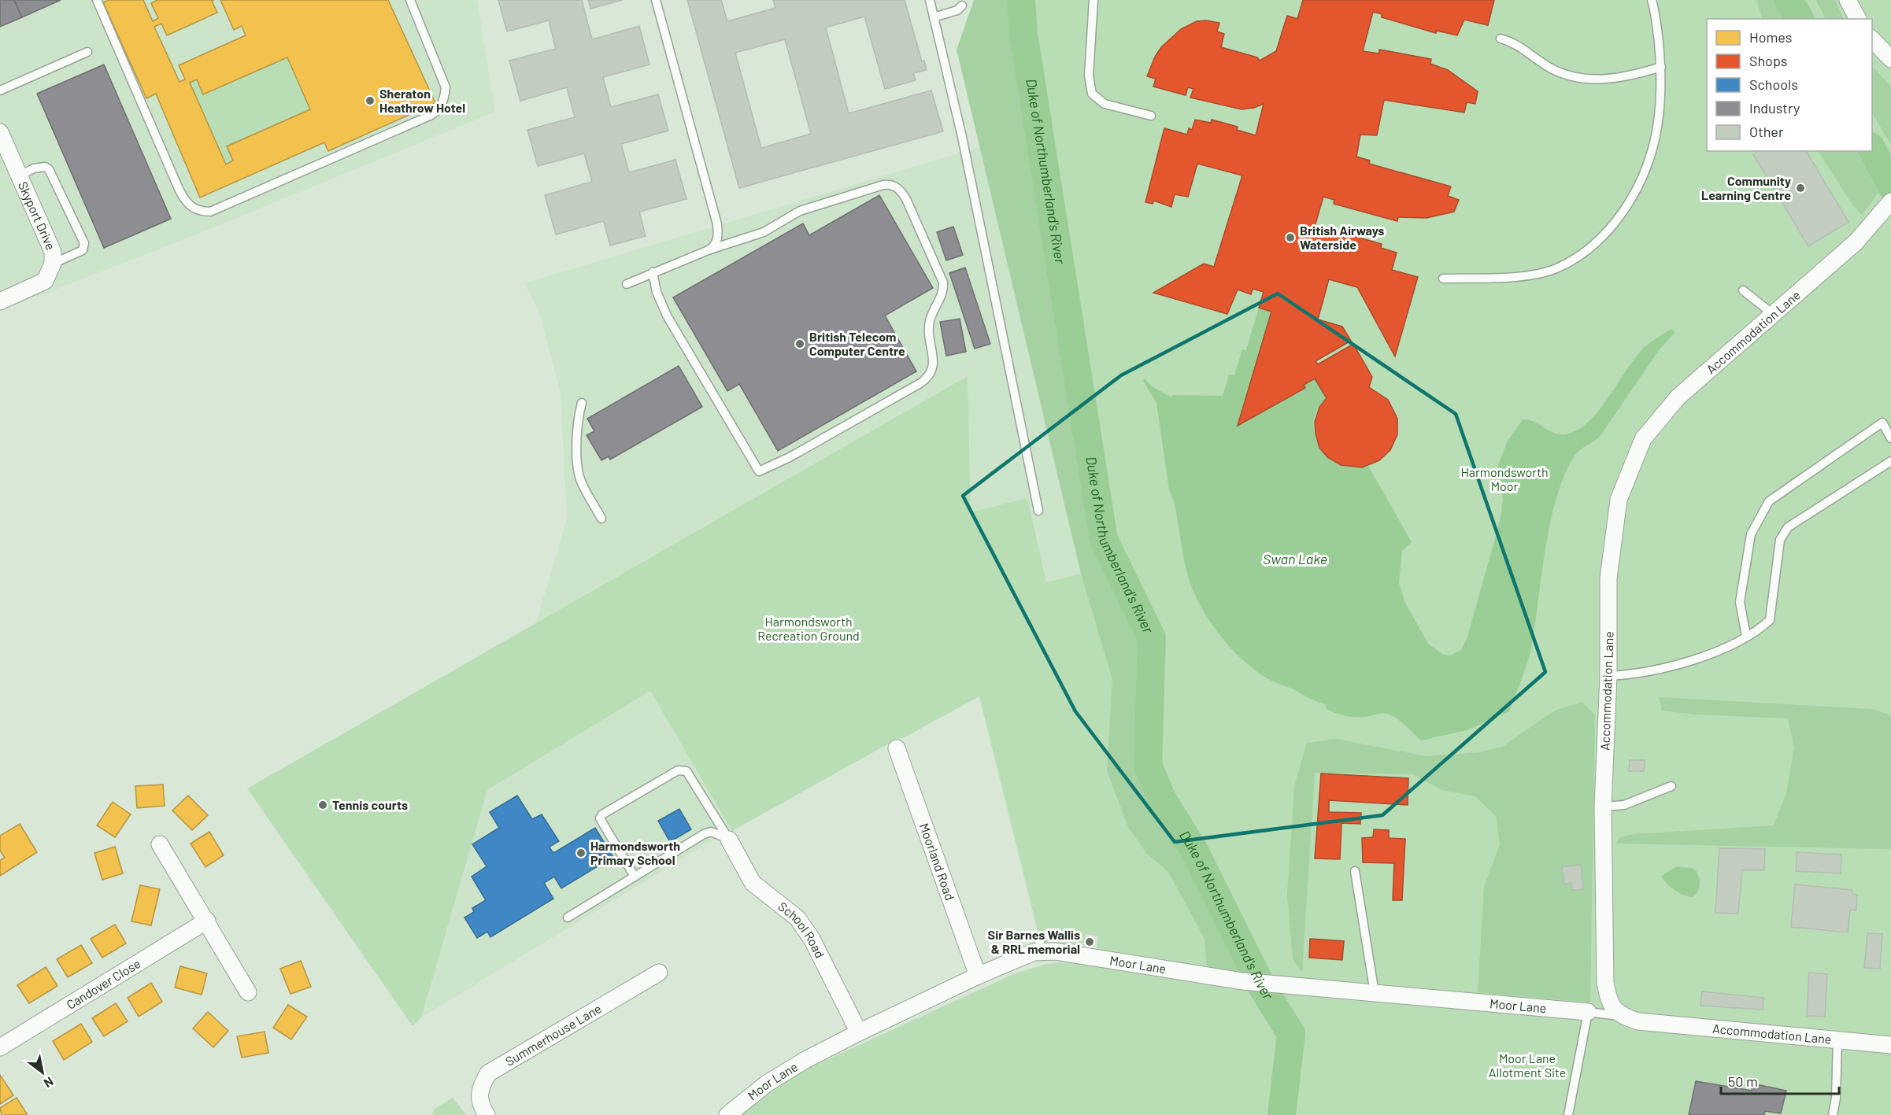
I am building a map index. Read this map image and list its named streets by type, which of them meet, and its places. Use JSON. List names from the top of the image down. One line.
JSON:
{"streets":{"street":["Skyport Drive","Accommodation Lane","Moorland Road","School Road","Moor Lane","Candover Close","Summerhouse Lane"]},"crossings":[["Moorland Road","Moor Lane"],["School Road","Moor Lane"]],"water":["Duke of Northumberland's River","Swan Lake"],"parks":["Harmondsworth Moor","Harmondsworth Recreation Ground","Moor Lane Allotment Site"],"places":["Sheraton Heathrow Hotel","Community Learning Centre","British Airways Waterside","British Telecom Computer Centre","Tennis courts","Harmondsworth Primary School","Sir Barnes Wallis & RRL memorial"],"legend":["Homes","Shops","Schools","Industry","Other"],"scale_bar":"50 m","north":"bottom right"}
